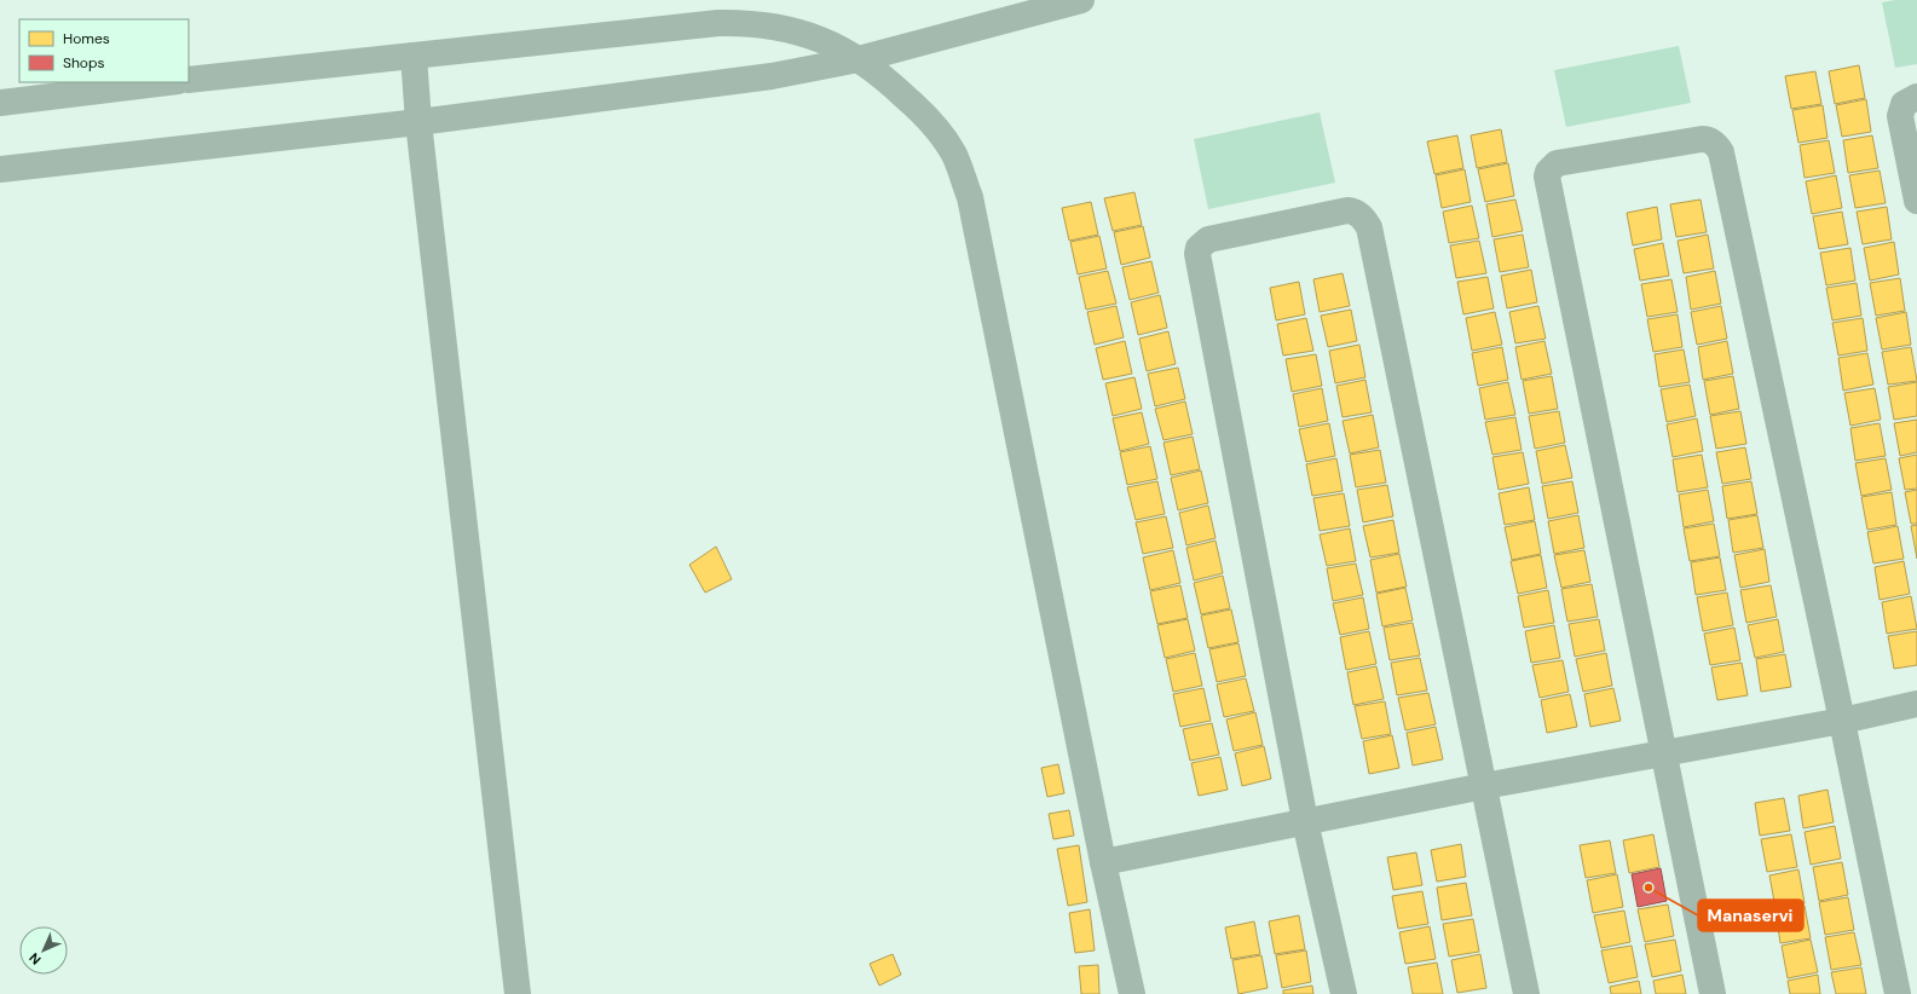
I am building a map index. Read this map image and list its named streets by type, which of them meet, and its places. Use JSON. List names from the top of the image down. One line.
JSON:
{"places":["Manaservi"],"legend":["Homes","Shops"],"north":"bottom left"}
